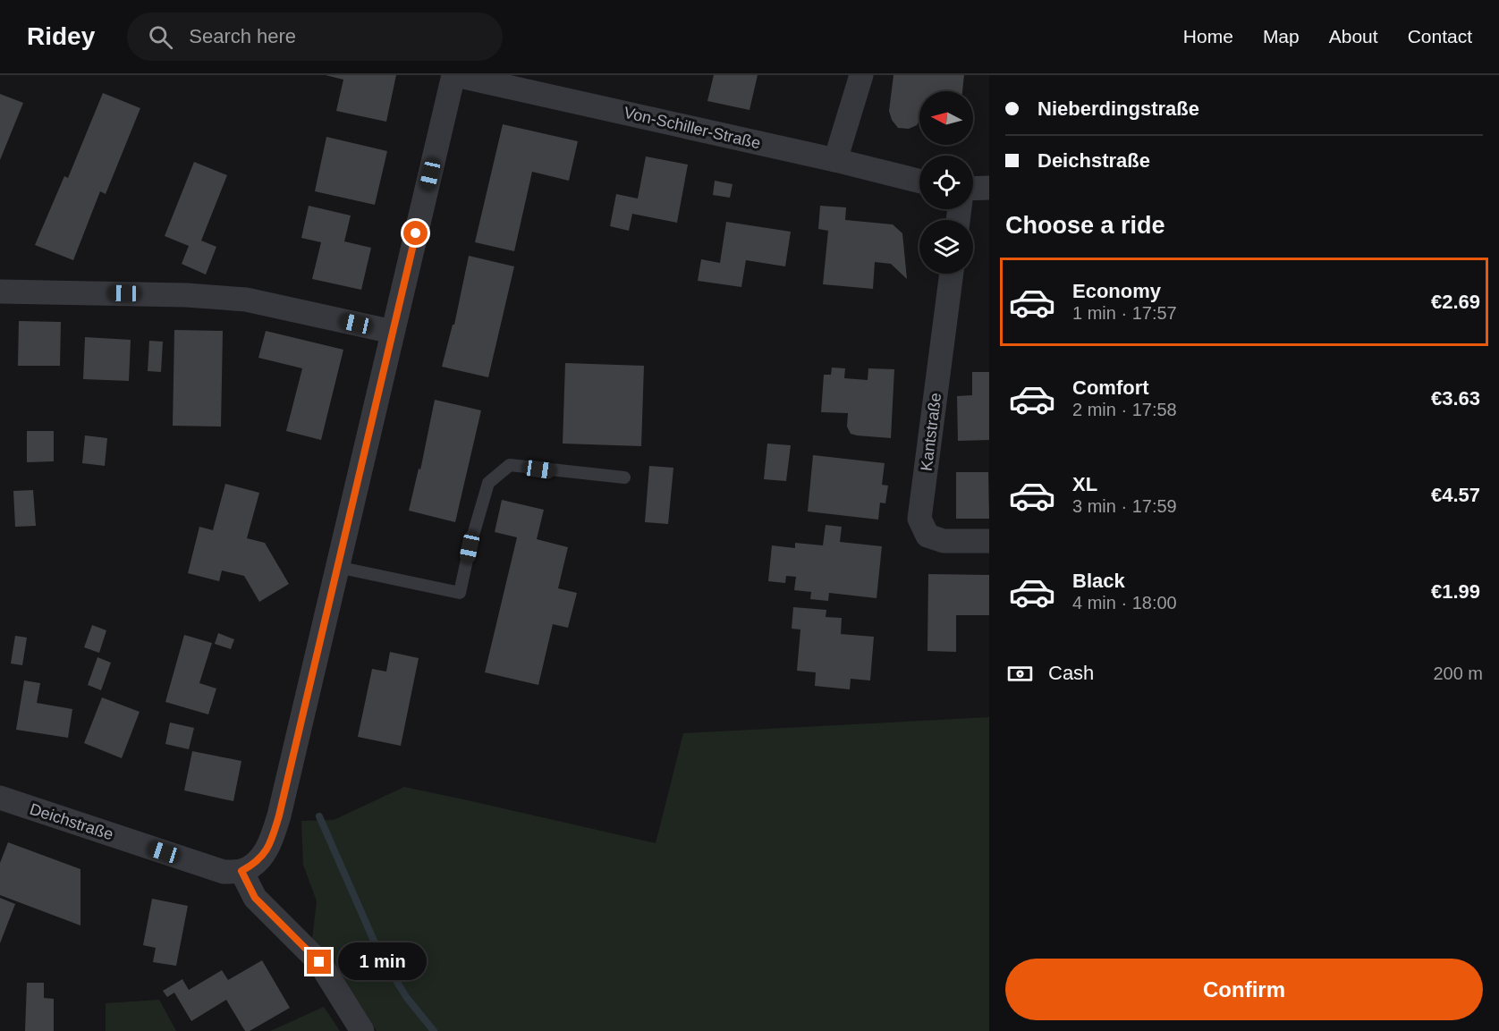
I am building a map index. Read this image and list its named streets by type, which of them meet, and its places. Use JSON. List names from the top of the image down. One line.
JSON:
{"streets":{"street":["Von-Schiller-Straße","Kantstraße","Deichstraße"]},"north":"left","page":{"header":"Ridey","search":"Search here","nav":["Home","Map","About","Contact"],"banner":["Nieberdingstraße","Deichstraße"],"heading":"Choose a ride","list":[{"name":"Economy","note":"1 min · 17:57","value":"€2.69"},{"name":"Comfort","note":"2 min · 17:58","value":"€3.63"},{"name":"XL","note":"3 min · 17:59","value":"€4.57"},{"name":"Black","note":"4 min · 18:00","value":"€1.99"}],"pay":["Cash","200 m"],"bubble":"1 min","buttons":"Confirm"}}
